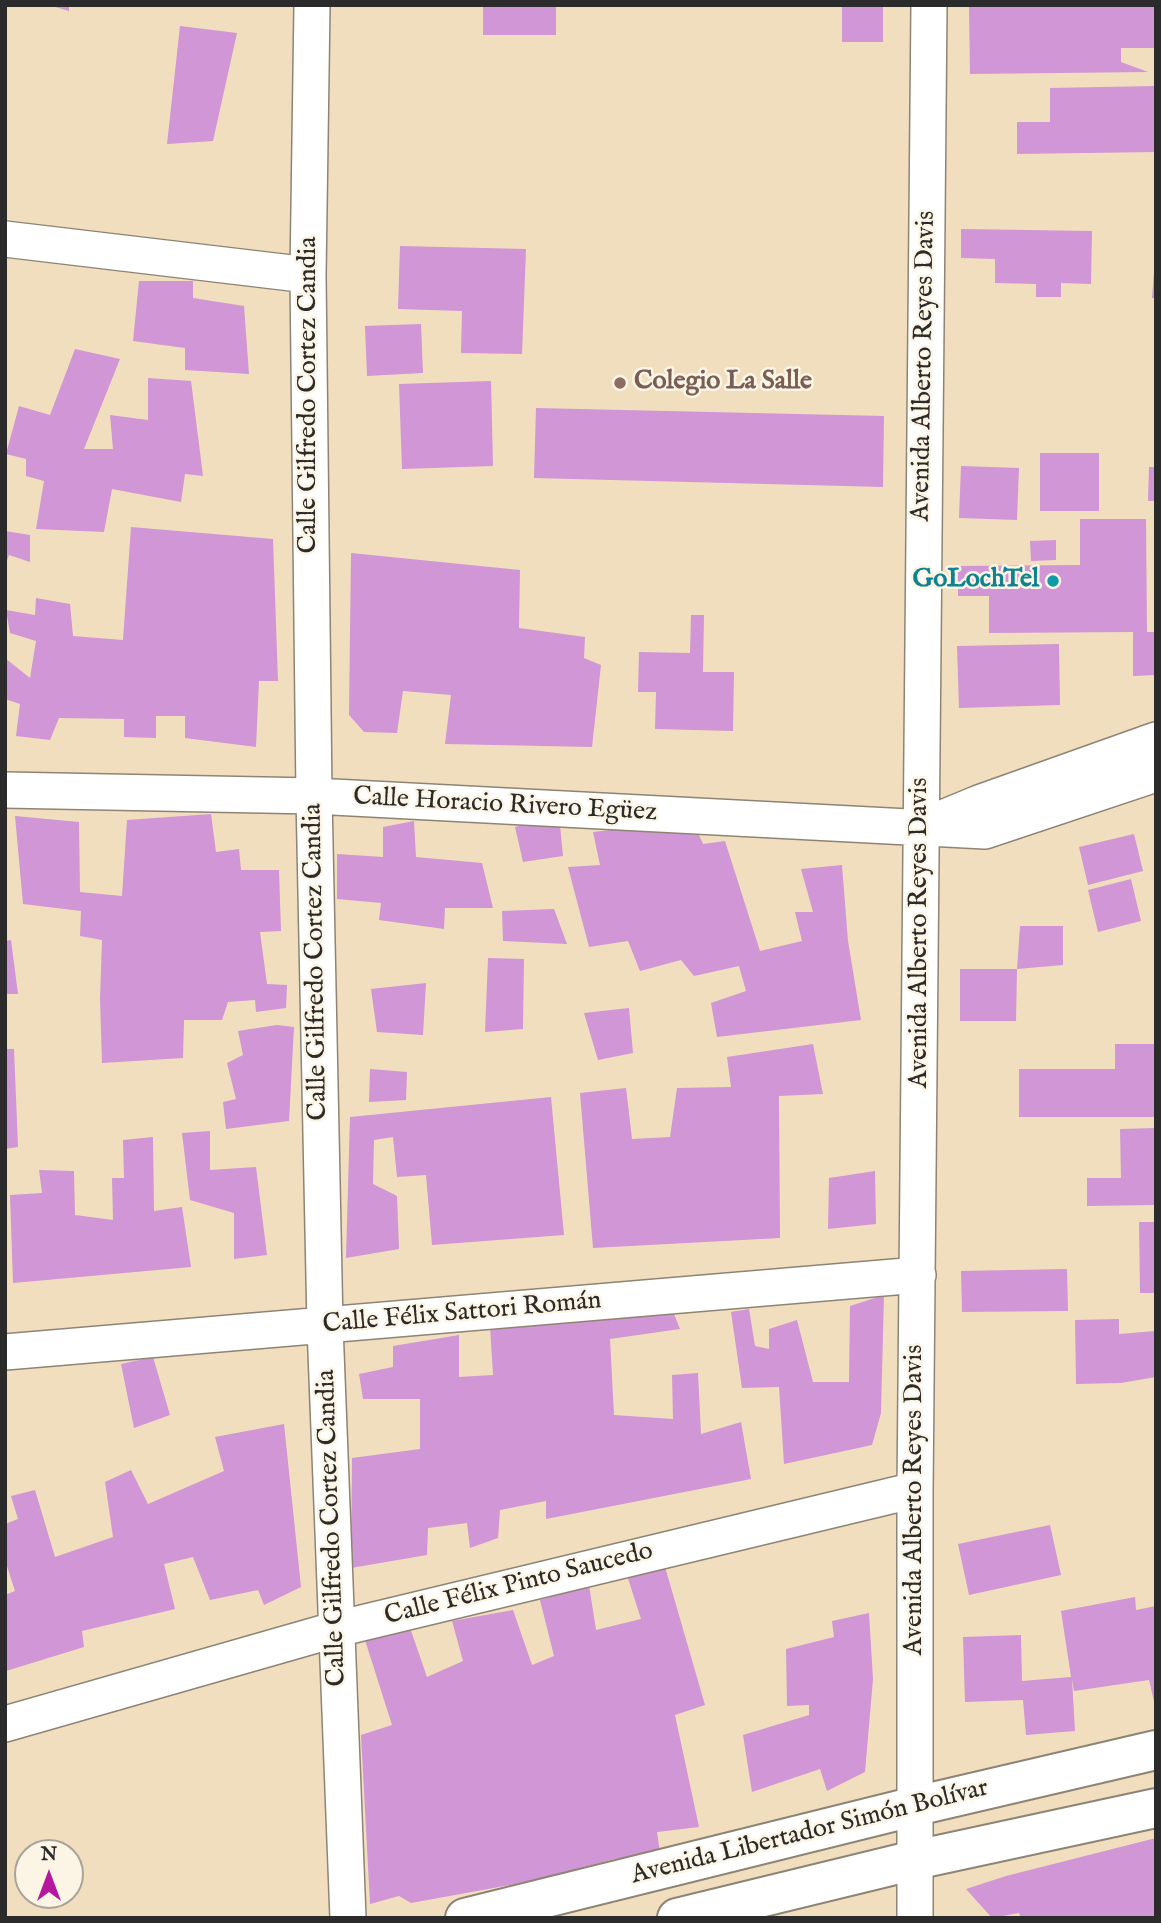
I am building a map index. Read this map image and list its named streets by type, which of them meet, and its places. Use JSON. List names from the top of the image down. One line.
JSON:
{"streets":{"main road":["Avenida Libertador Simón Bolívar"],"street":["Avenida Alberto Reyes Davis","Calle Gilfredo Cortez Candia","Calle Horacio Rivero Egüez","Calle Félix Sattori Román","Calle Félix Pinto Saucedo"]},"crossings":[["Avenida Alberto Reyes Davis","Calle Horacio Rivero Egüez"],["Avenida Alberto Reyes Davis","Calle Félix Sattori Román"],["Avenida Alberto Reyes Davis","Calle Félix Pinto Saucedo"],["Avenida Alberto Reyes Davis","Avenida Libertador Simón Bolívar"],["Calle Gilfredo Cortez Candia","Calle Horacio Rivero Egüez"],["Calle Gilfredo Cortez Candia","Calle Félix Sattori Román"],["Calle Gilfredo Cortez Candia","Calle Félix Pinto Saucedo"]],"places":["Colegio La Salle","GoLochTel"],"north":"top"}
